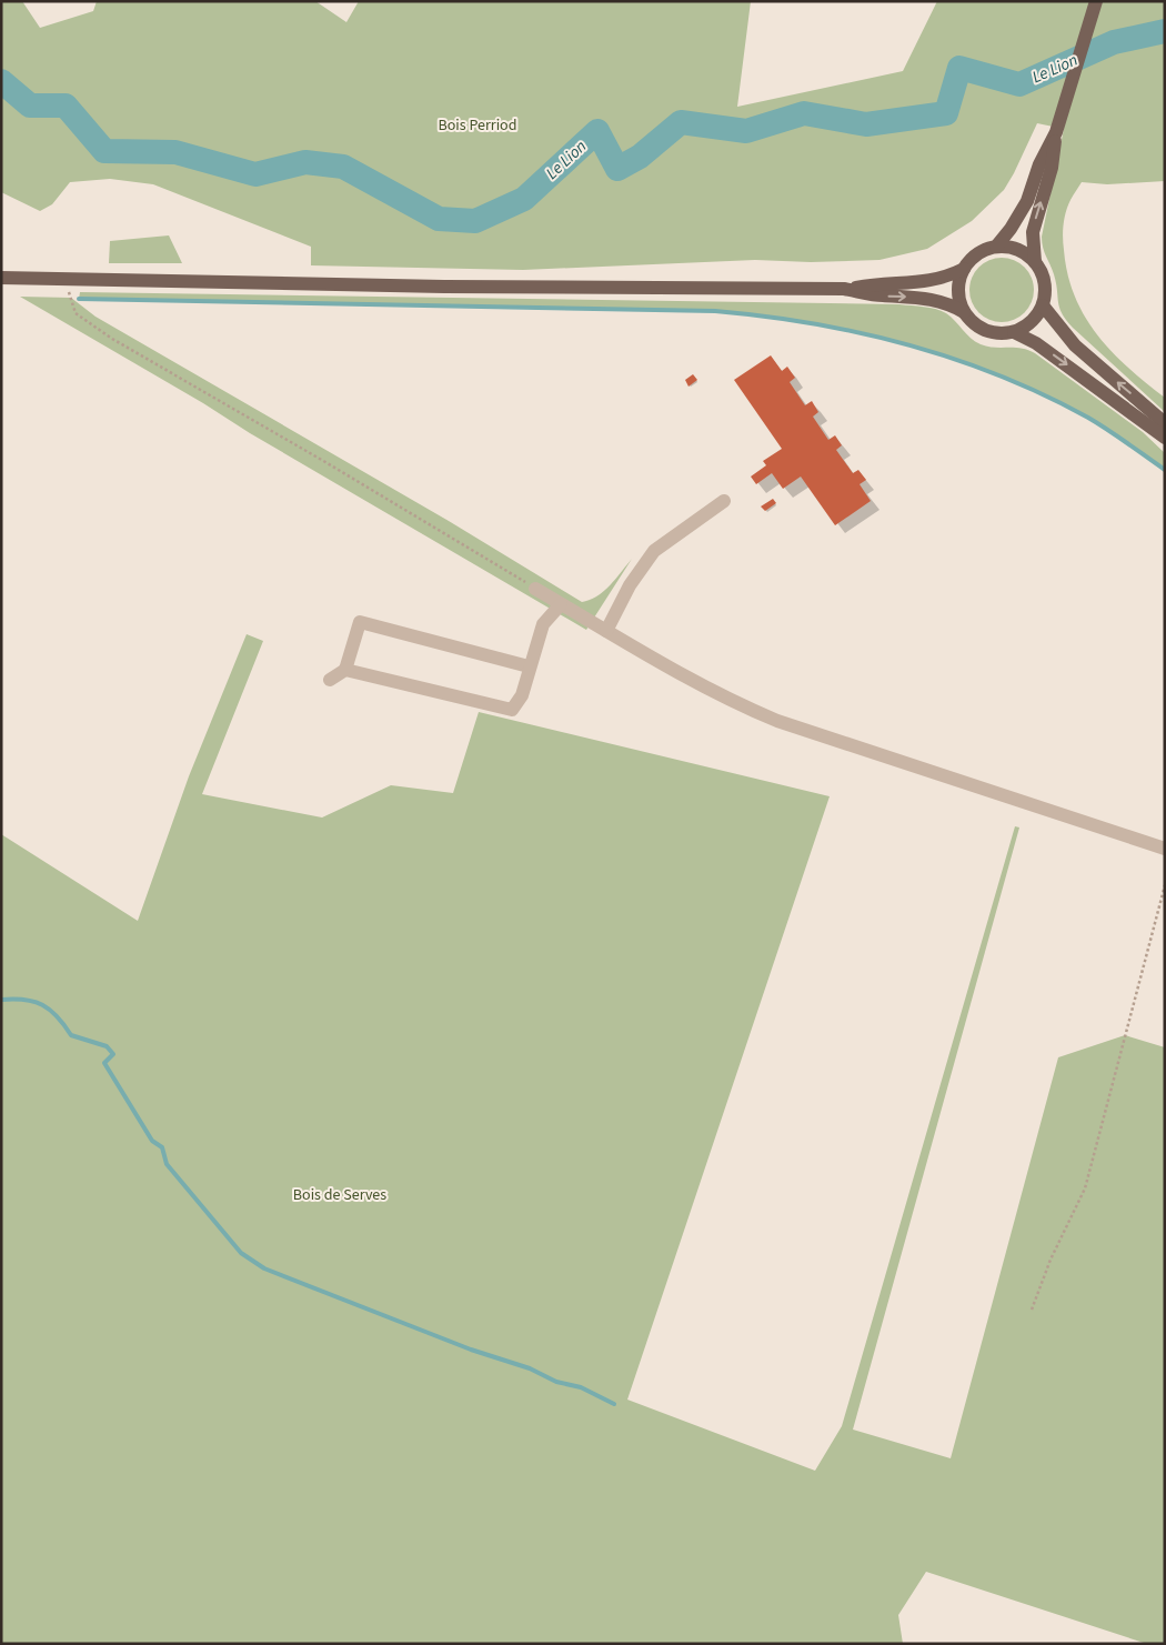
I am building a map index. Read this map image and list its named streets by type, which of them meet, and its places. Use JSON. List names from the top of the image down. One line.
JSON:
{"water":["Le Lion"],"parks":["Bois Perriod","Bois de Serves"]}
